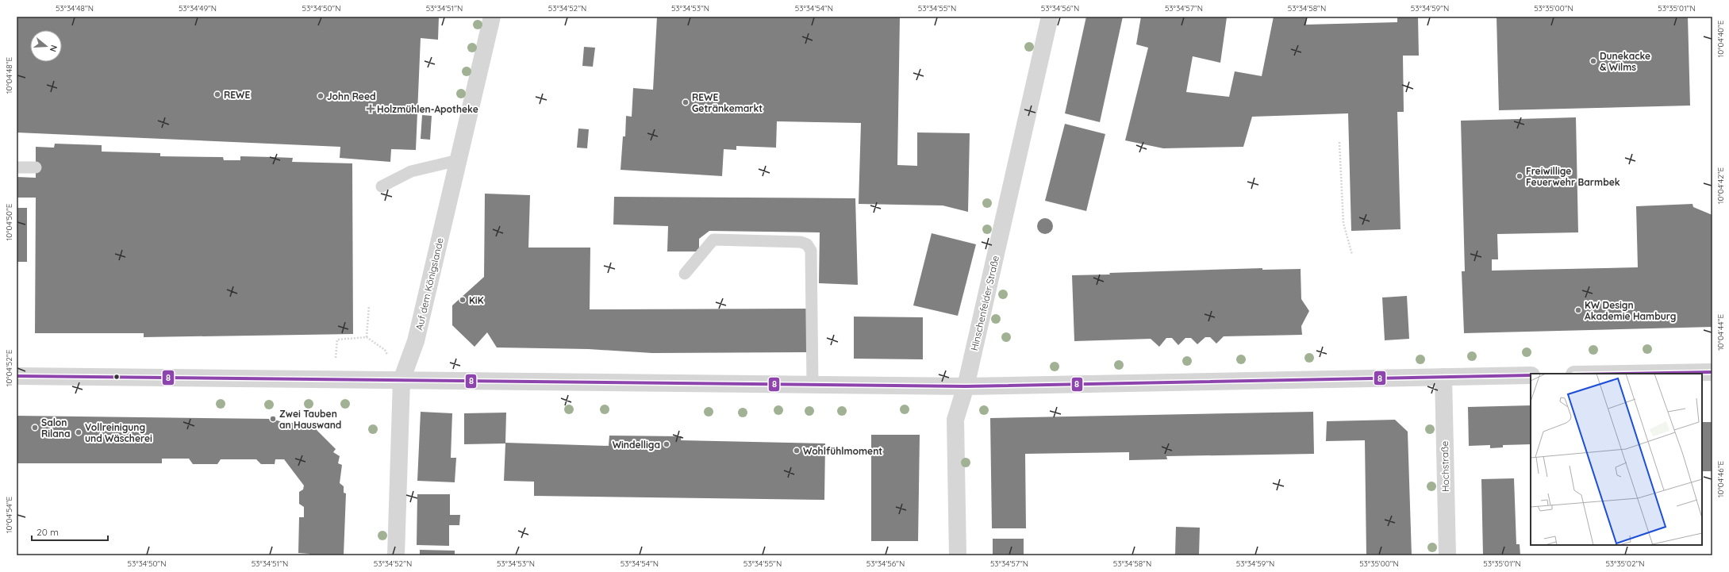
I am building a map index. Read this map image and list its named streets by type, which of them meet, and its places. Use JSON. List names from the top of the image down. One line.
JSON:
{"streets":{"street":["Auf dem Königslande","Hinschenfelder Straße","Hochstraße"]},"places":{"other":["Dunekacke & Wilms","REWE","John Reed","REWE Getränkemarkt","Freiwillige Feuerwehr Barmbek","KiK","KW Design Akademie Hamburg","Zwei Tauben an Hauswand","Salon Rilana","Vollreinigung und Wäscherei","Windelliga","Wohlfühlmoment"],"health":["Holzmühlen-Apotheke"]},"lines":["transit line 8"],"scale_bar":"20 m","north":"right","coordinates":["53°34'48\"N","53°34'49\"N","53°34'50\"N","53°34'51\"N","53°34'52\"N","53°34'53\"N","53°34'54\"N","53°34'55\"N","53°34'56\"N","53°34'57\"N","53°34'58\"N","53°34'59\"N","53°35'00\"N","53°35'01\"N","10°04'40\"E","10°04'48\"E","10°04'42\"E","10°04'50\"E","10°04'44\"E","10°04'52\"E","10°04'46\"E","10°04'54\"E","53°35'02\"N"]}
